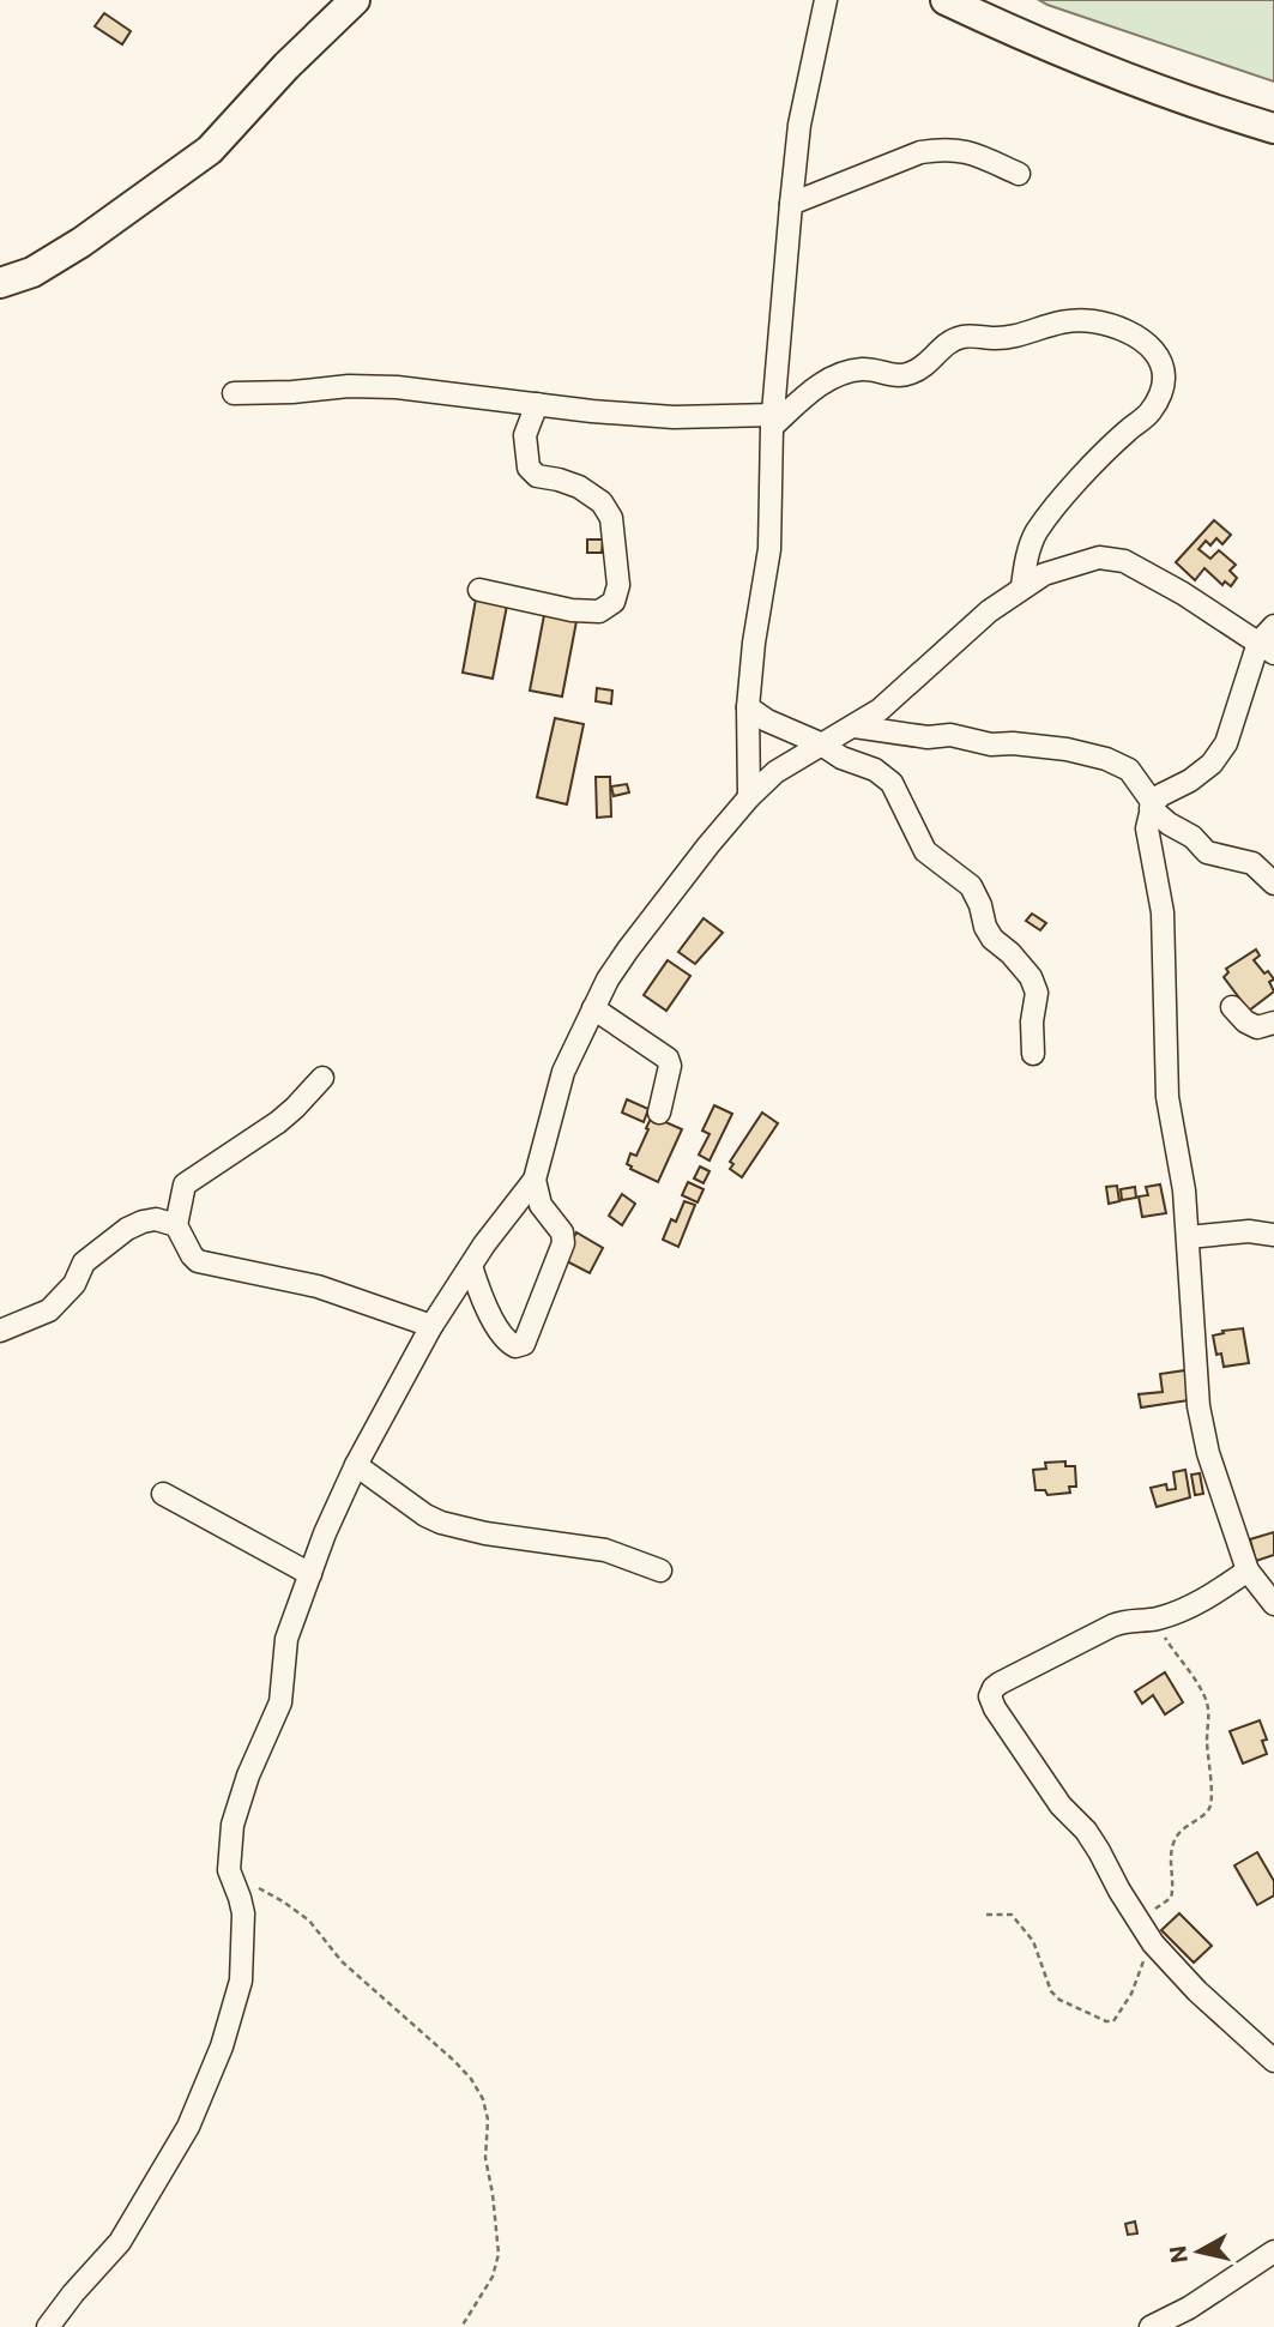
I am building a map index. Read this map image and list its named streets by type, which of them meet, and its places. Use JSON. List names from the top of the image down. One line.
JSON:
{"north":"left"}
